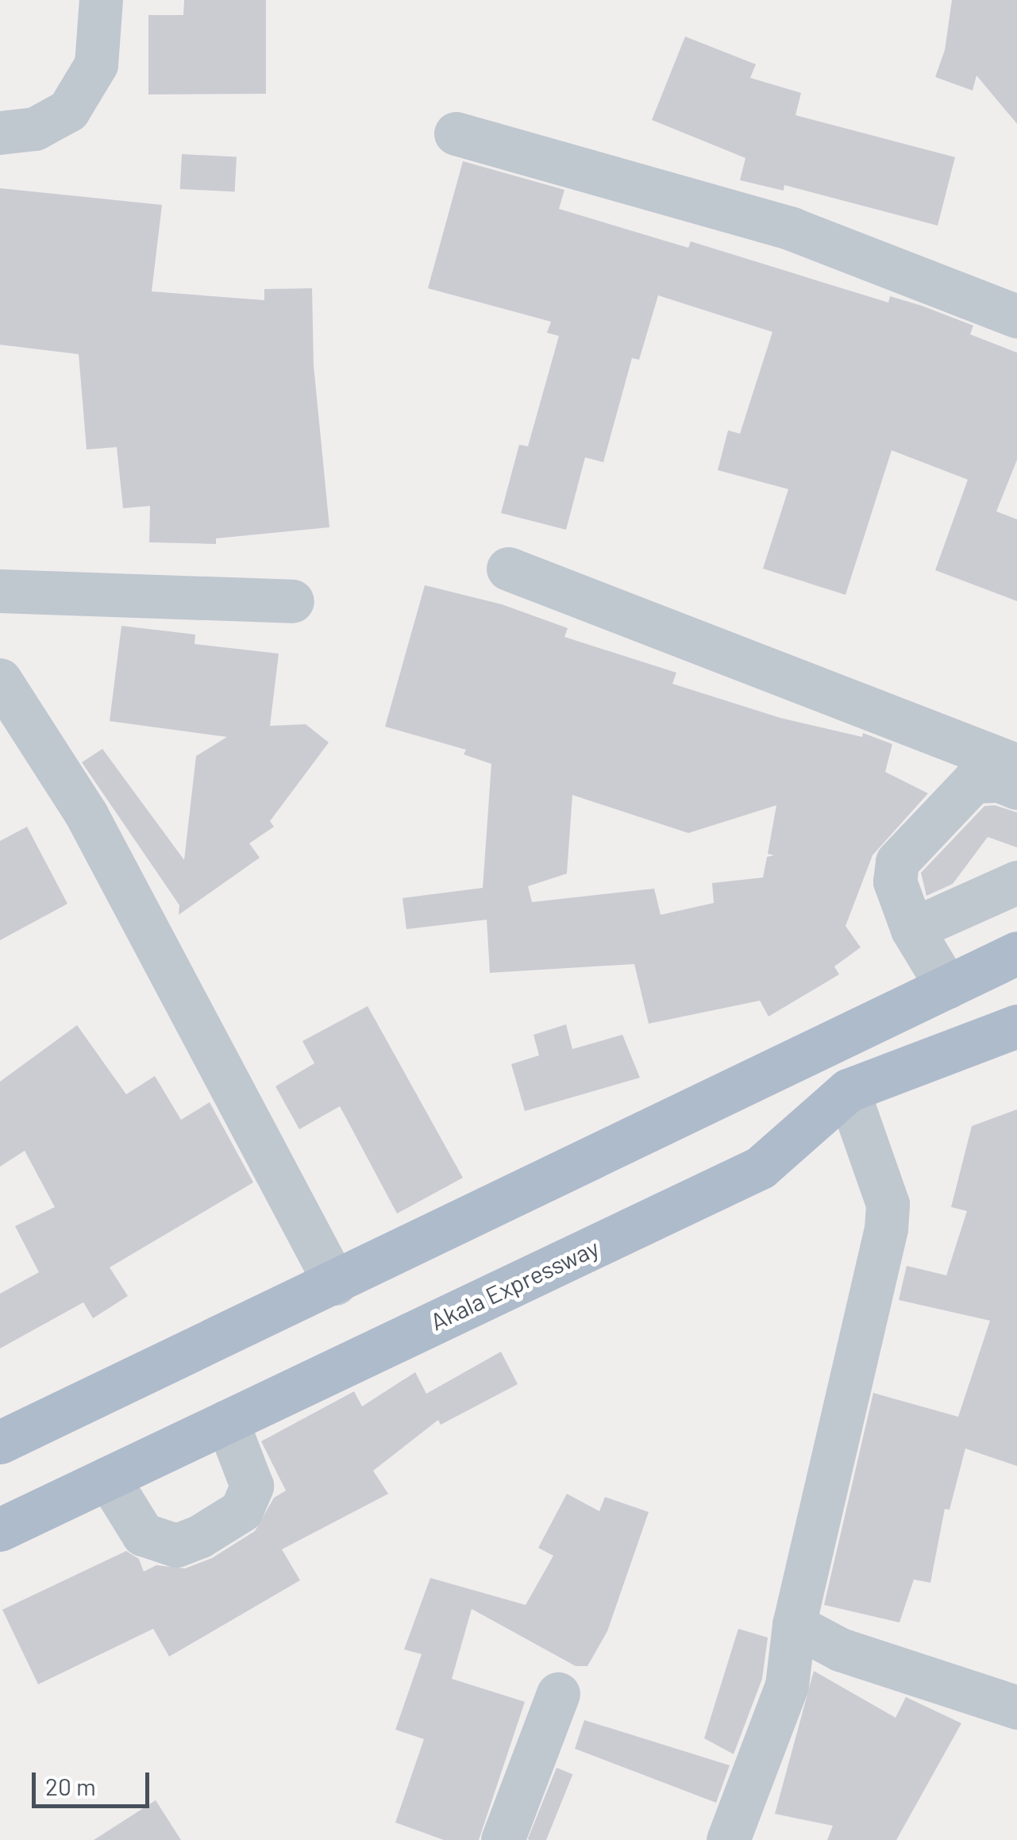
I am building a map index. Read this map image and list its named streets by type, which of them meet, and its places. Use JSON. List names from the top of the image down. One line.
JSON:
{"streets":{"main road":["Akala Expressway"]},"scale_bar":"20 m"}
